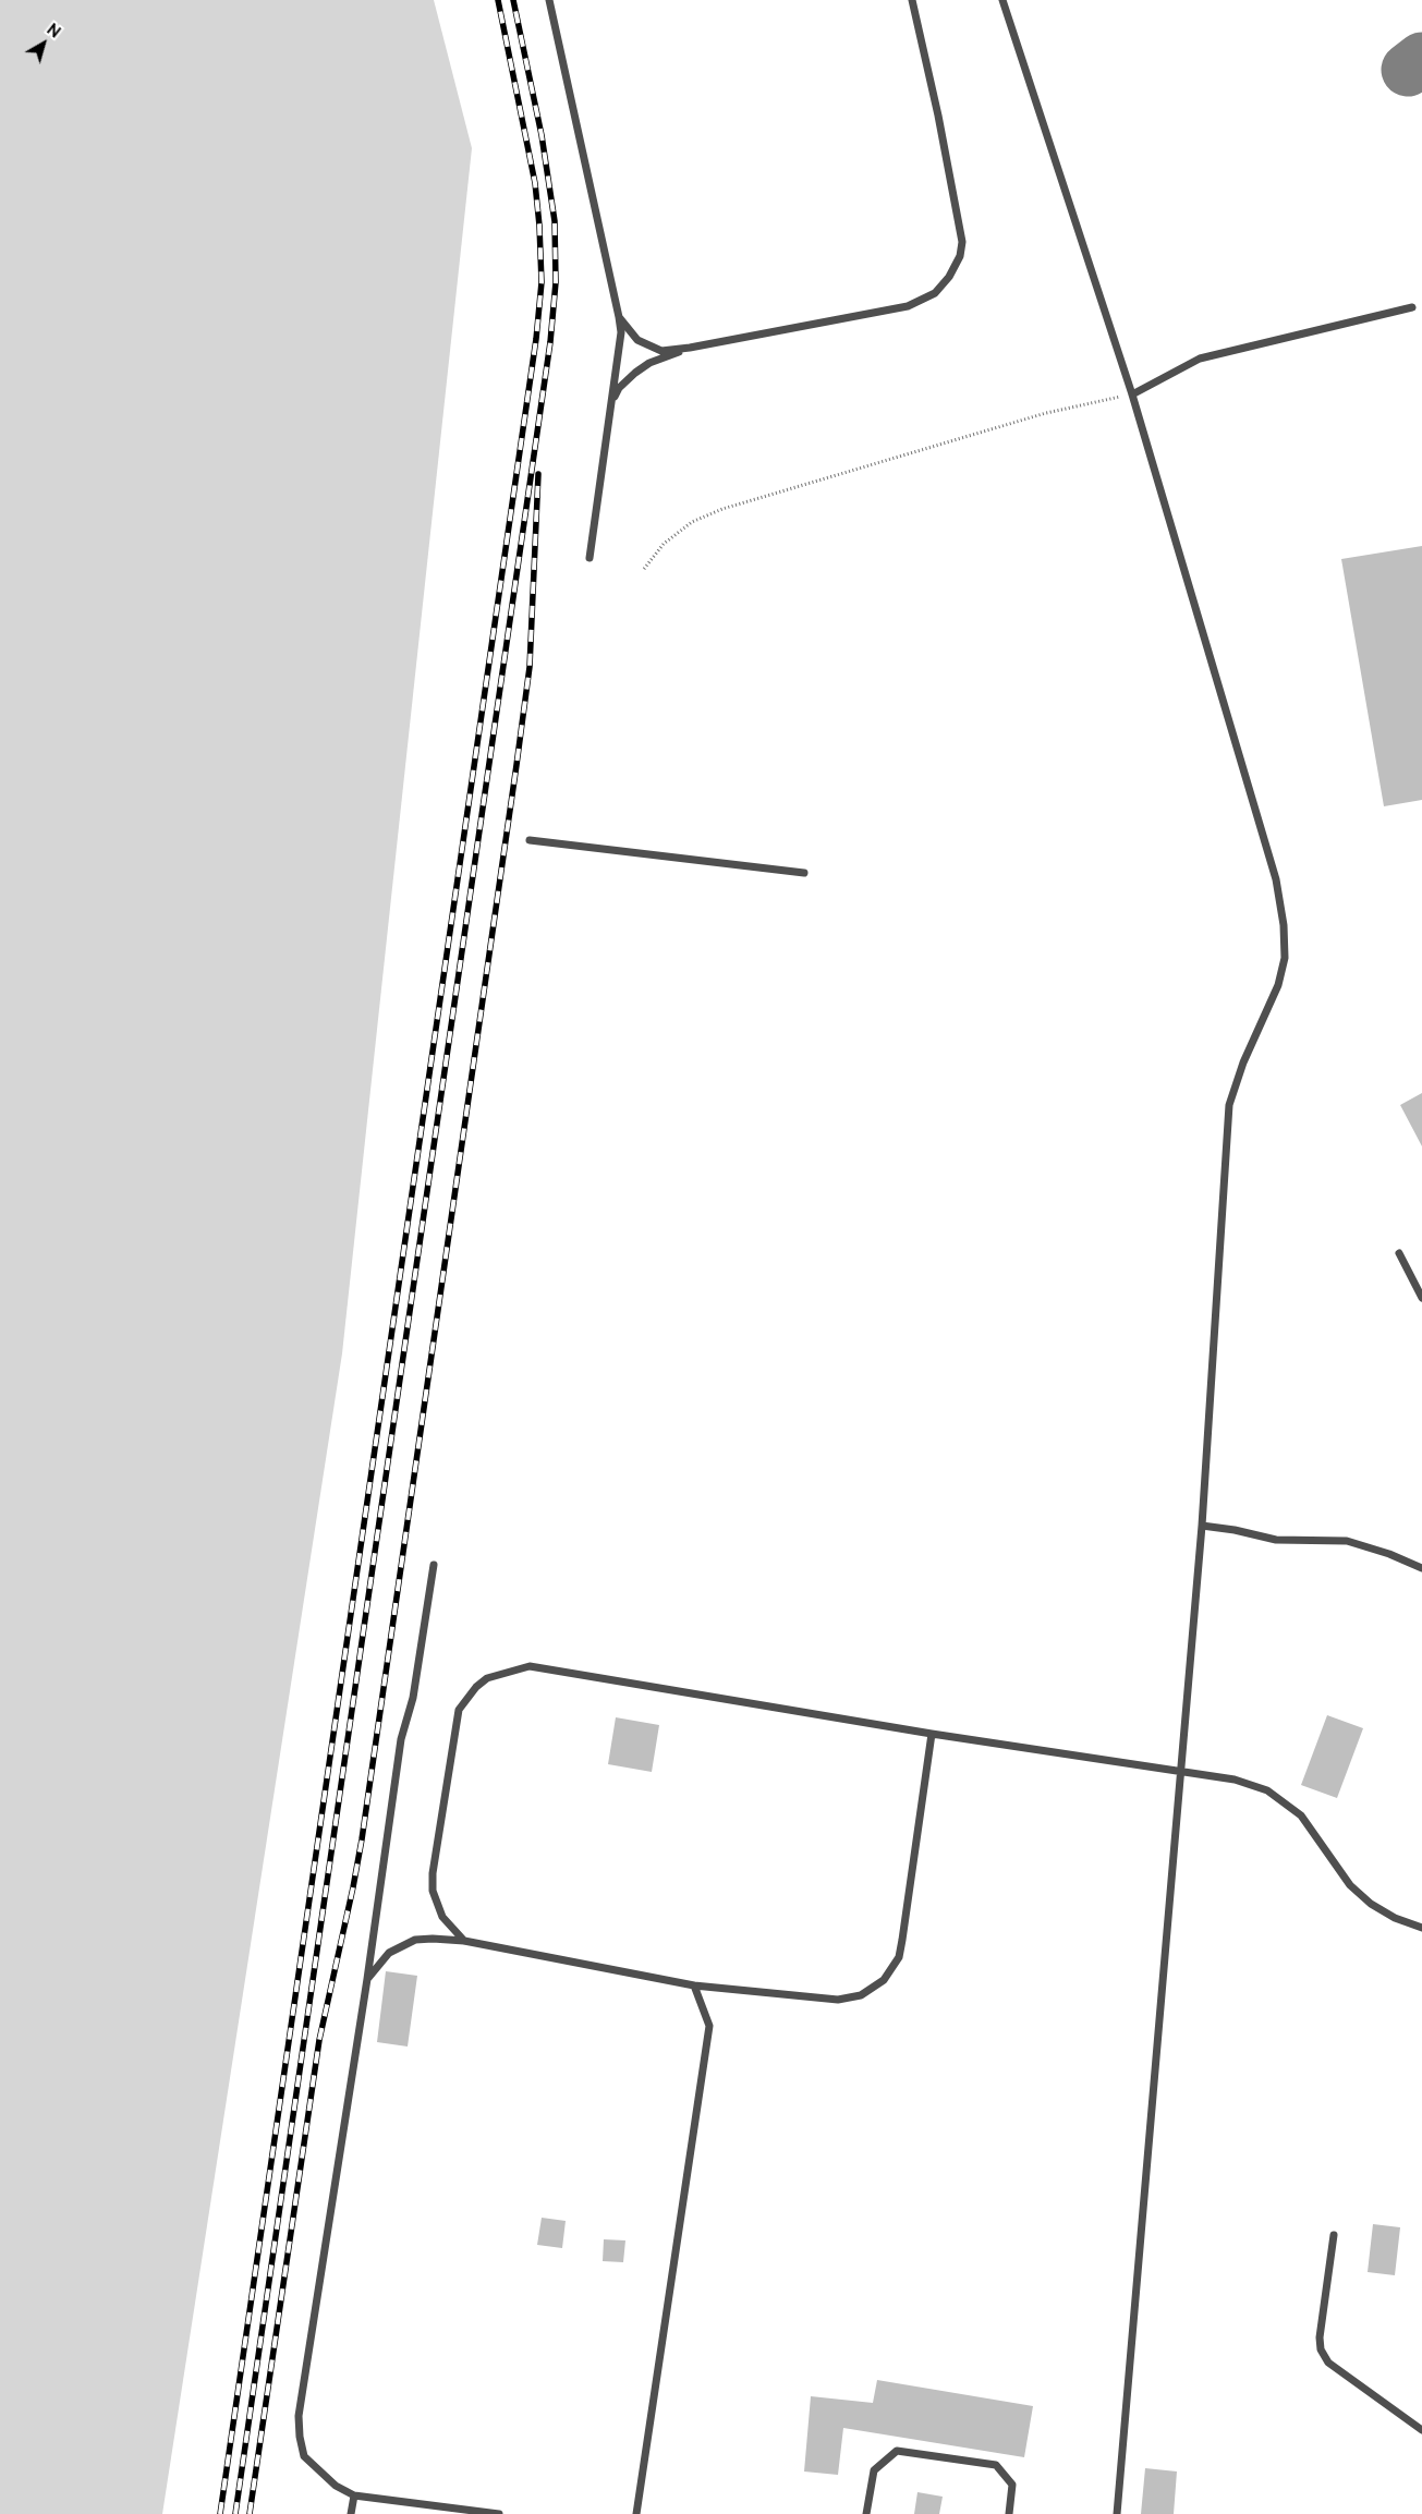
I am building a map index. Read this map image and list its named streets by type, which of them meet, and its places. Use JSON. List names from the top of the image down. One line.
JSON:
{"north":"top right"}
